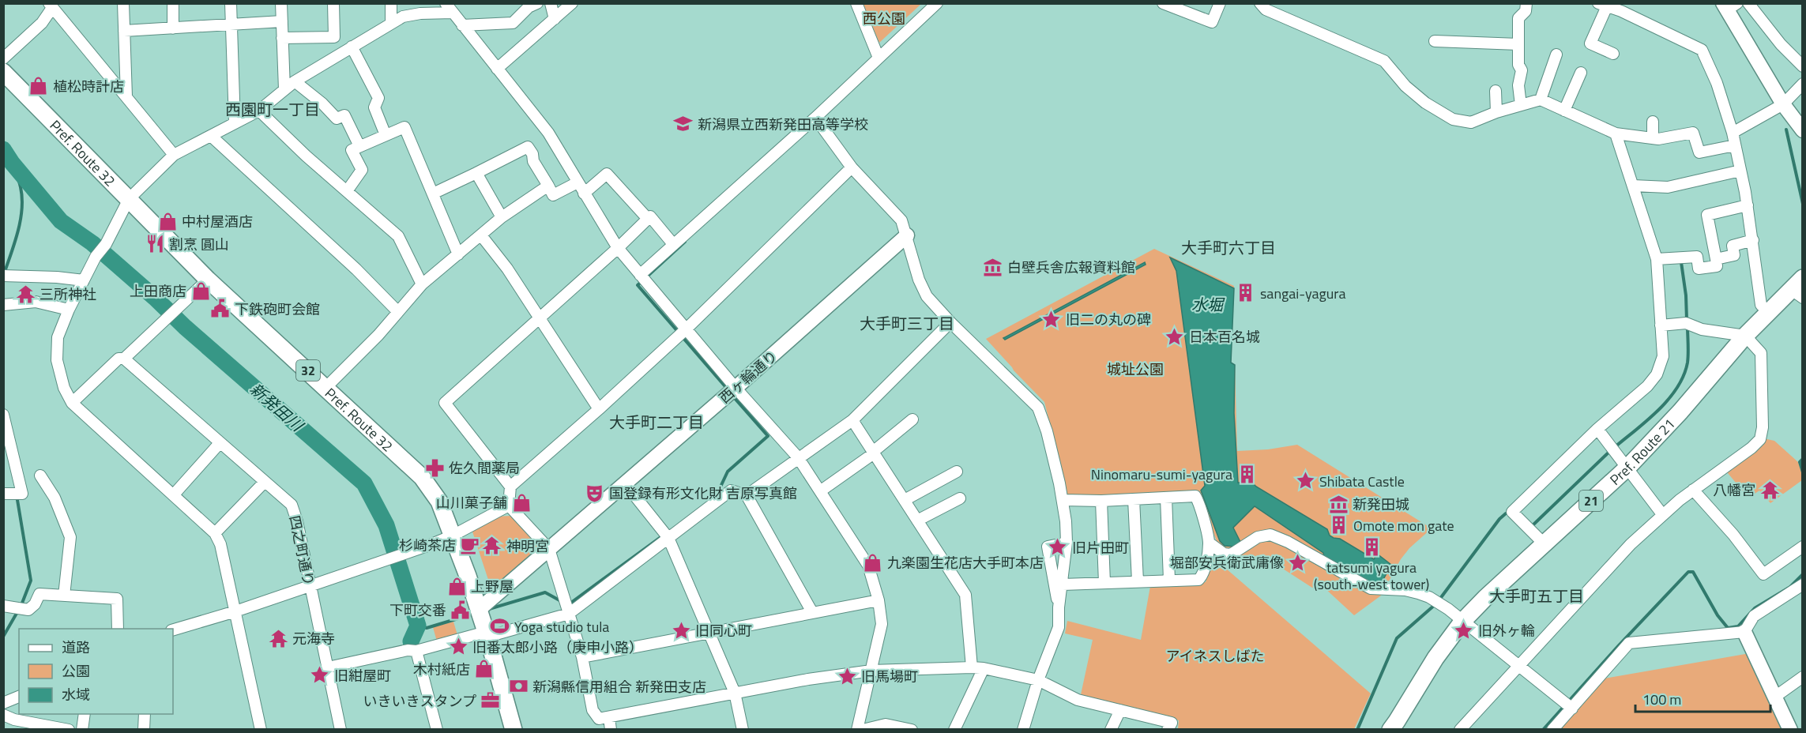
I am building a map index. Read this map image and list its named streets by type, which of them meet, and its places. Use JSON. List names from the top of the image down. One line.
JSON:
{"streets":{"main road":["Pref. Route 32","32","Pref. Route 21","21"],"street":["西ヶ輪通り","四之町通り"]},"crossings":[["Pref. Route 32","西ヶ輪通り"]],"districts":["西園町一丁目","大手町六丁目","大手町三丁目","大手町二丁目","大手町五丁目"],"water":["水堀","新発田川"],"parks":["西公園","城址公園","アイネスしばた"],"places":{"shop":["植松時計店","中村屋酒店","上田商店","山川菓子舗","九楽園生花店大手町本店","上野屋","木村紙店"],"school or university":["新潟県立西新発田高等学校"],"restaurant":["割烹 圓山"],"museum":["白壁兵舎広報資料館","新発田城"],"building":["sangai-yagura","Ninomaru-sumi-yagura","Omote mon gate","tatsumi yagura (south-west tower)"],"temple":["三所神社","八幡宮","神明宮","元海寺"],"public building":["下鉄砲町会館","下町交番"],"place":["旧二の丸の碑","日本百名城","Shibata Castle","旧片田町","堀部安兵衛武庸像","旧同心町","旧外ヶ輪","旧番太郎小路（庚申小路）","旧紺屋町","旧馬場町"],"pharmacy":["佐久間薬局"],"theatre":["国登録有形文化財 吉原写真館"],"cafe":["杉崎茶店"],"sports":["Yoga studio tula"],"bank":["新潟縣信用組合 新発田支店"],"office":["いきいきスタンプ"]},"legend":["道路","公園","水域"],"scale_bar":"100 m"}
